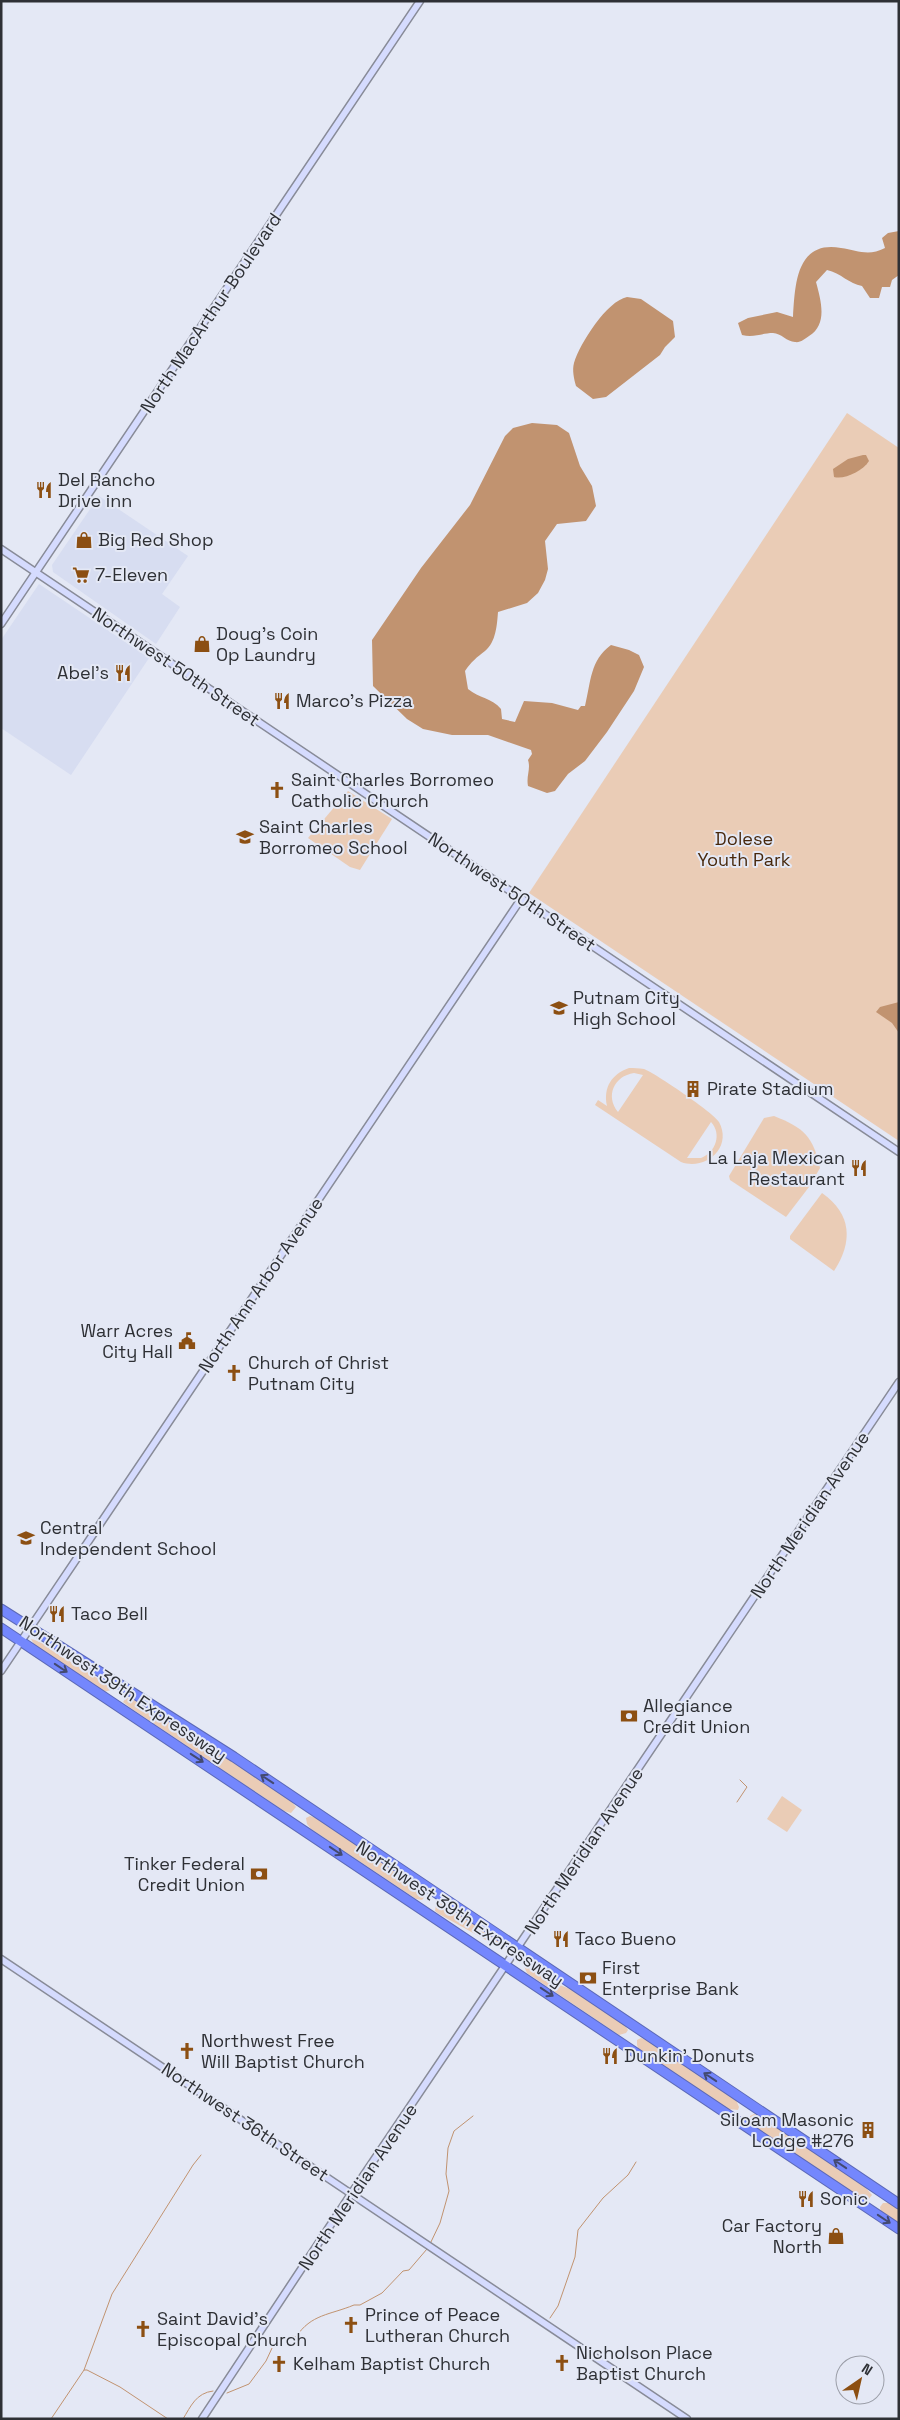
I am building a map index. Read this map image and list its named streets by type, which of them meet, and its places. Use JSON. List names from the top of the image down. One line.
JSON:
{"streets":{"highway":["Northwest 39th Expressway"],"main road":["North MacArthur Boulevard","Northwest 50th Street","North Ann Arbor Avenue","North Meridian Avenue","Northwest 36th Street"]},"crossings":[["North MacArthur Boulevard","Northwest 50th Street"],["Northwest 50th Street","North Ann Arbor Avenue"],["North Ann Arbor Avenue","Northwest 39th Expressway"],["North Meridian Avenue","Northwest 39th Expressway"],["North Meridian Avenue","Northwest 36th Street"]],"parks":["Dolese Youth Park"],"places":{"restaurant":["Del Rancho Drive inn","Abel's","Marco's Pizza","La Laja Mexican Restaurant","Taco Bell","Taco Bueno","Dunkin' Donuts","Sonic"],"shop":["Big Red Shop","Doug's Coin Op Laundry","Car Factory North"],"supermarket":["7-Eleven"],"church":["Saint Charles Borromeo Catholic Church","Church of Christ Putnam City","Northwest Free Will Baptist Church","Prince of Peace Lutheran Church","Saint David's Episcopal Church","Nicholson Place Baptist Church","Kelham Baptist Church"],"school or university":["Saint Charles Borromeo School","Putnam City High School","Central Independent School"],"building":["Pirate Stadium","Siloam Masonic Lodge #276"],"public building":["Warr Acres City Hall"],"bank":["Allegiance Credit Union","Tinker Federal Credit Union","First Enterprise Bank"]},"north":"top right"}
